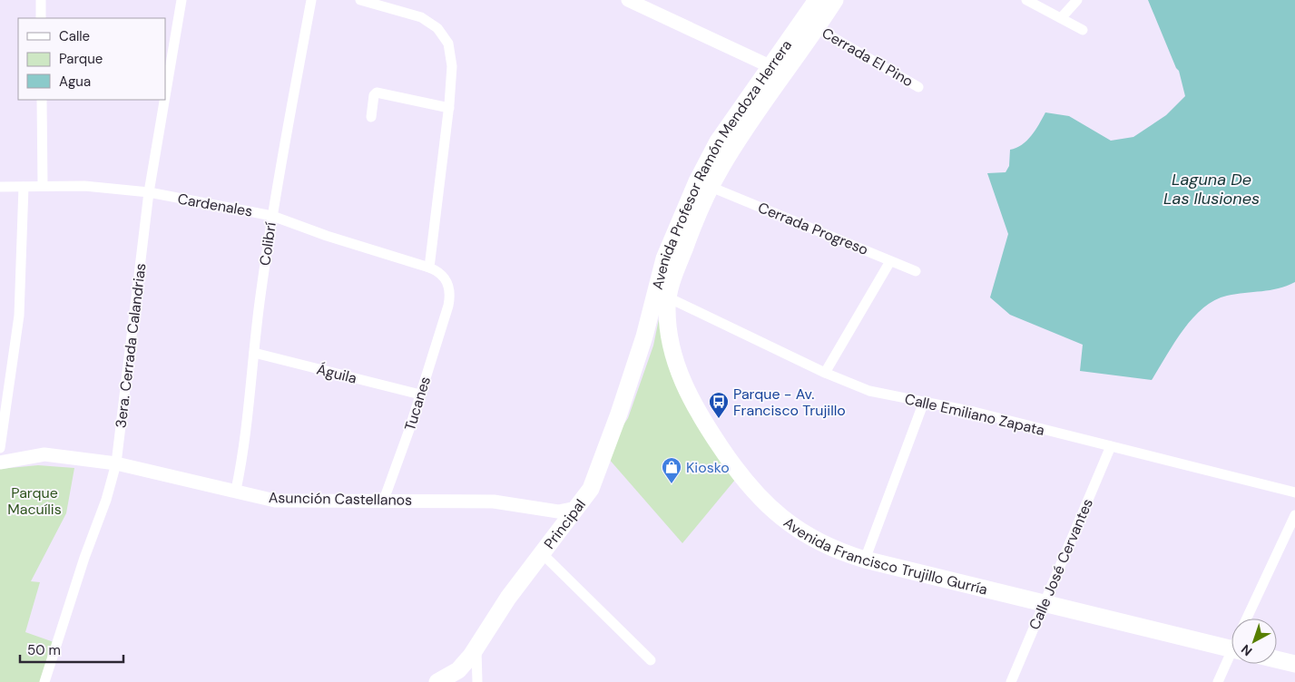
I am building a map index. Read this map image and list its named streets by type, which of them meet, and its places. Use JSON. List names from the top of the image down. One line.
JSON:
{"streets":{"main road":["Avenida Profesor Ramón Mendoza Herrera","Principal","Avenida Francisco Trujillo Gurría"],"street":["Cerrada El Pino","Cardenales","Cerrada Progreso","Colibrí","3era. Cerrada Calandrias","Águila","Tucanes","Calle Emiliano Zapata","Asunción Castellanos","Calle José Cervantes"]},"crossings":[["Cerrada El Pino","Avenida Profesor Ramón Mendoza Herrera"],["Avenida Profesor Ramón Mendoza Herrera","Cerrada Progreso"],["Avenida Profesor Ramón Mendoza Herrera","Calle Emiliano Zapata"],["Avenida Profesor Ramón Mendoza Herrera","Principal"],["Avenida Profesor Ramón Mendoza Herrera","Avenida Francisco Trujillo Gurría"],["Cardenales","Colibrí"],["Cardenales","3era. Cerrada Calandrias"],["Cardenales","Tucanes"],["Colibrí","Águila"],["Colibrí","Asunción Castellanos"],["3era. Cerrada Calandrias","Asunción Castellanos"],["Águila","Tucanes"],["Tucanes","Asunción Castellanos"],["Calle Emiliano Zapata","Avenida Francisco Trujillo Gurría"],["Calle Emiliano Zapata","Calle José Cervantes"],["Asunción Castellanos","Principal"],["Avenida Francisco Trujillo Gurría","Calle José Cervantes"]],"water":["Laguna De Las Ilusiones"],"parks":["Parque Macuílis"],"places":{"bus stop":["Parque - Av. Francisco Trujillo"],"shop":["Kiosko"]},"legend":["Calle","Parque","Agua"],"scale_bar":"50 m","north":"bottom left"}
